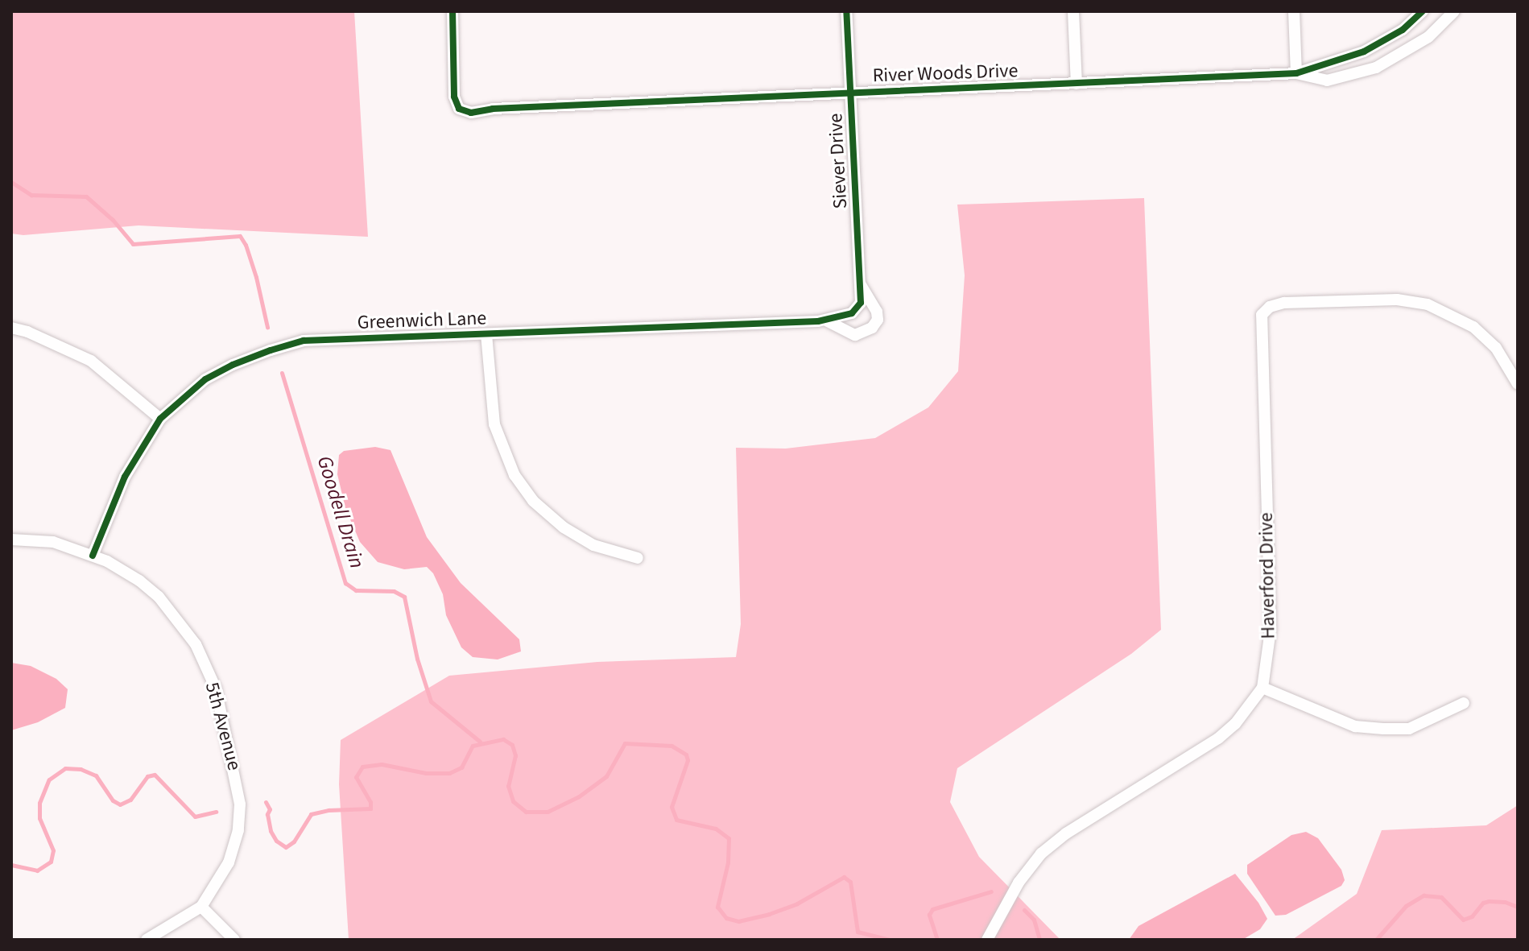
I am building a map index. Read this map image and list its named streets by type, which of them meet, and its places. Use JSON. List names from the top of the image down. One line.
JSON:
{"streets":{"street":["River Woods Drive","Siever Drive","Greenwich Lane","Haverford Drive","5th Avenue"]},"crossings":[["River Woods Drive","Siever Drive"],["Siever Drive","Greenwich Lane"],["Greenwich Lane","5th Avenue"]],"water":["Goodell Drain"]}
